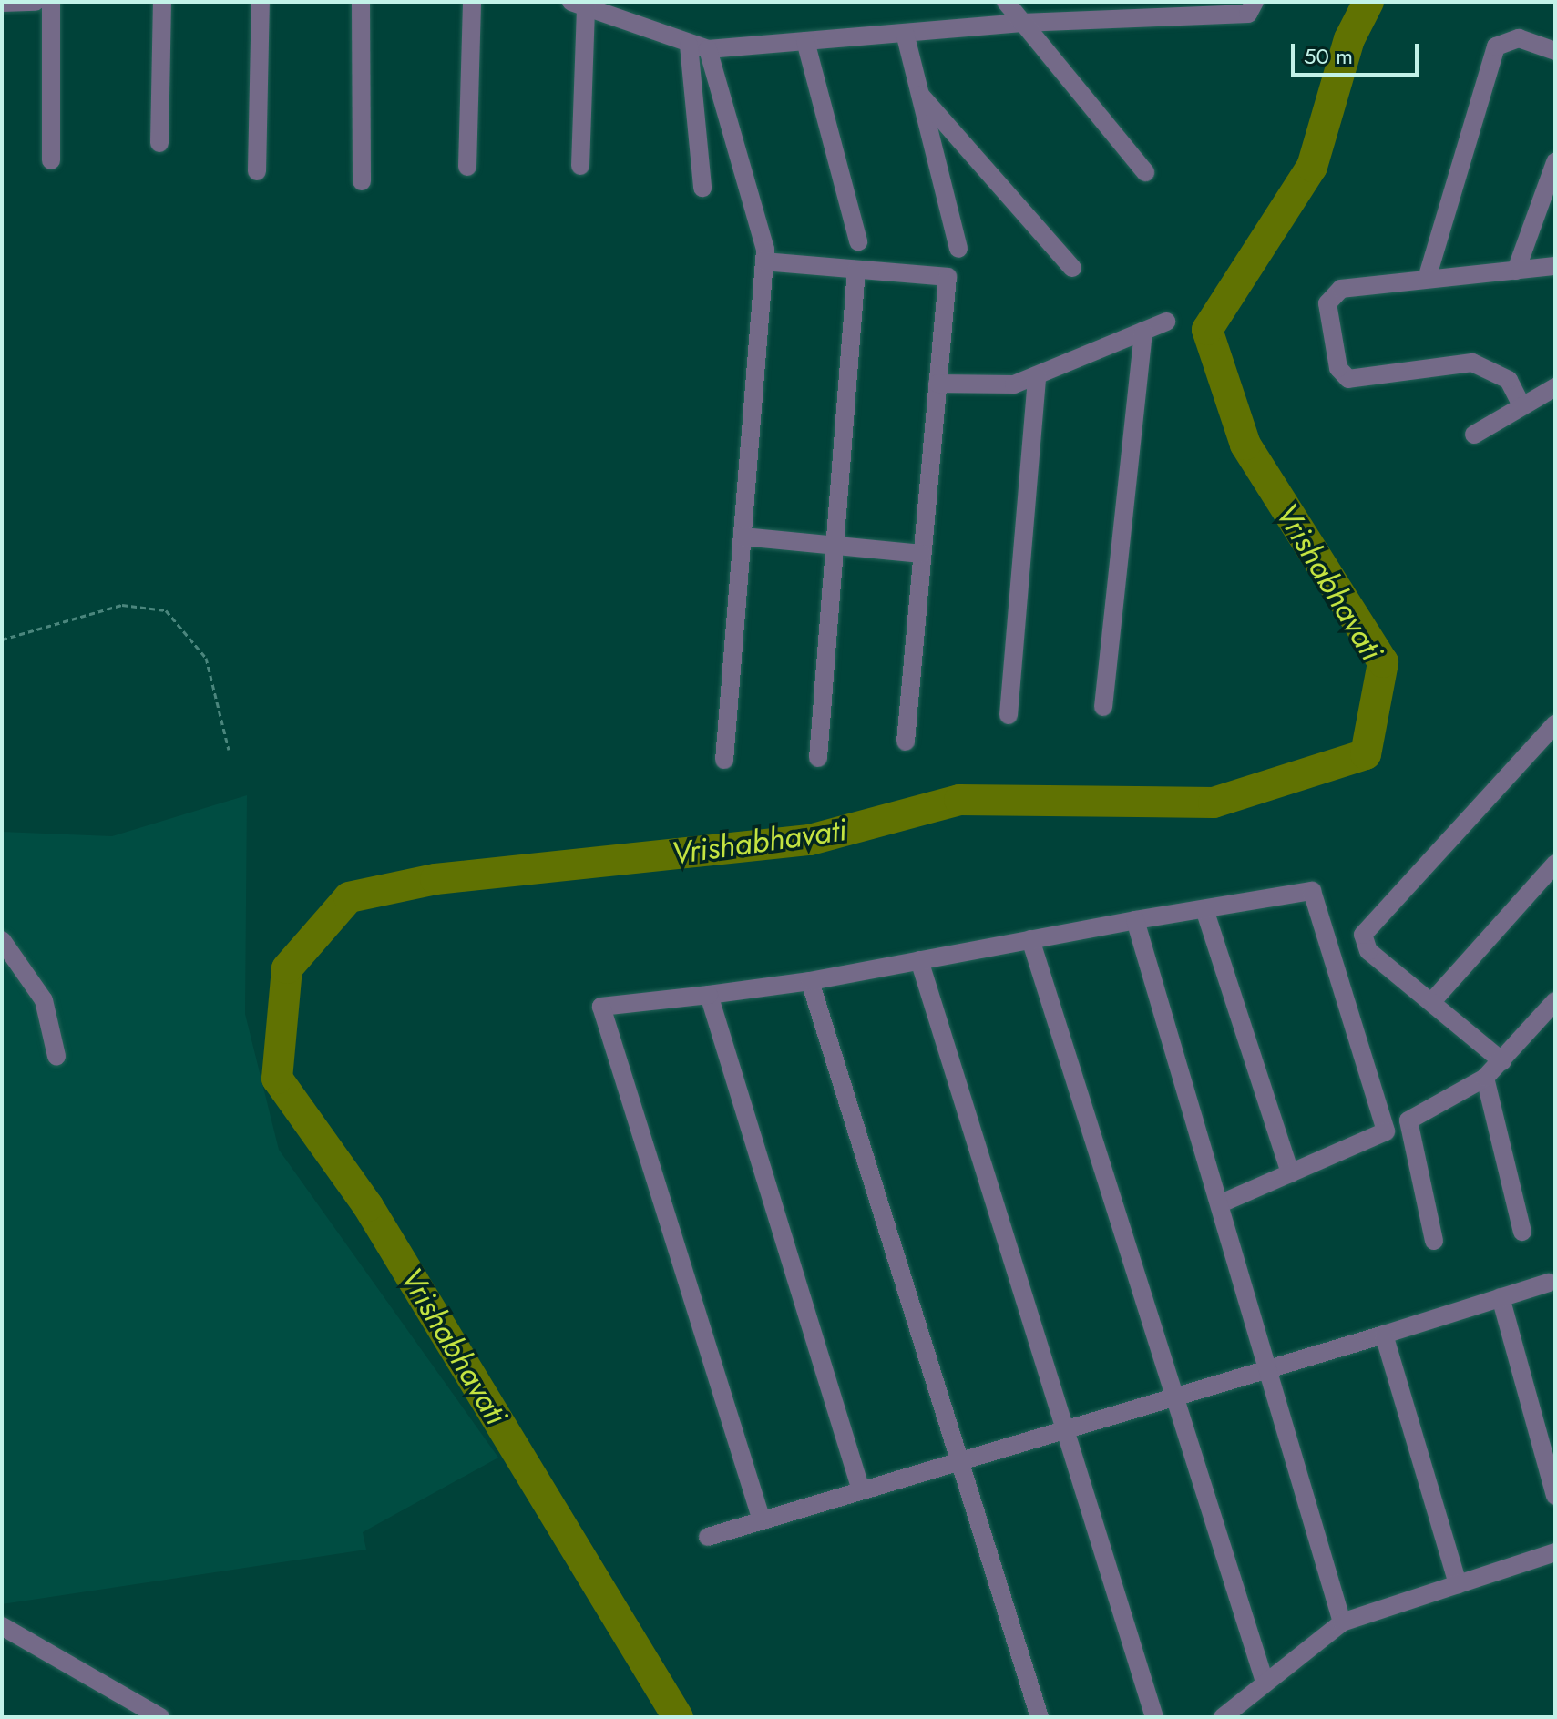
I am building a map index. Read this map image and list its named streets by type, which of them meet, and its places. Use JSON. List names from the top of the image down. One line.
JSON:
{"water":["Vrishabhavati"],"scale_bar":"50 m"}
